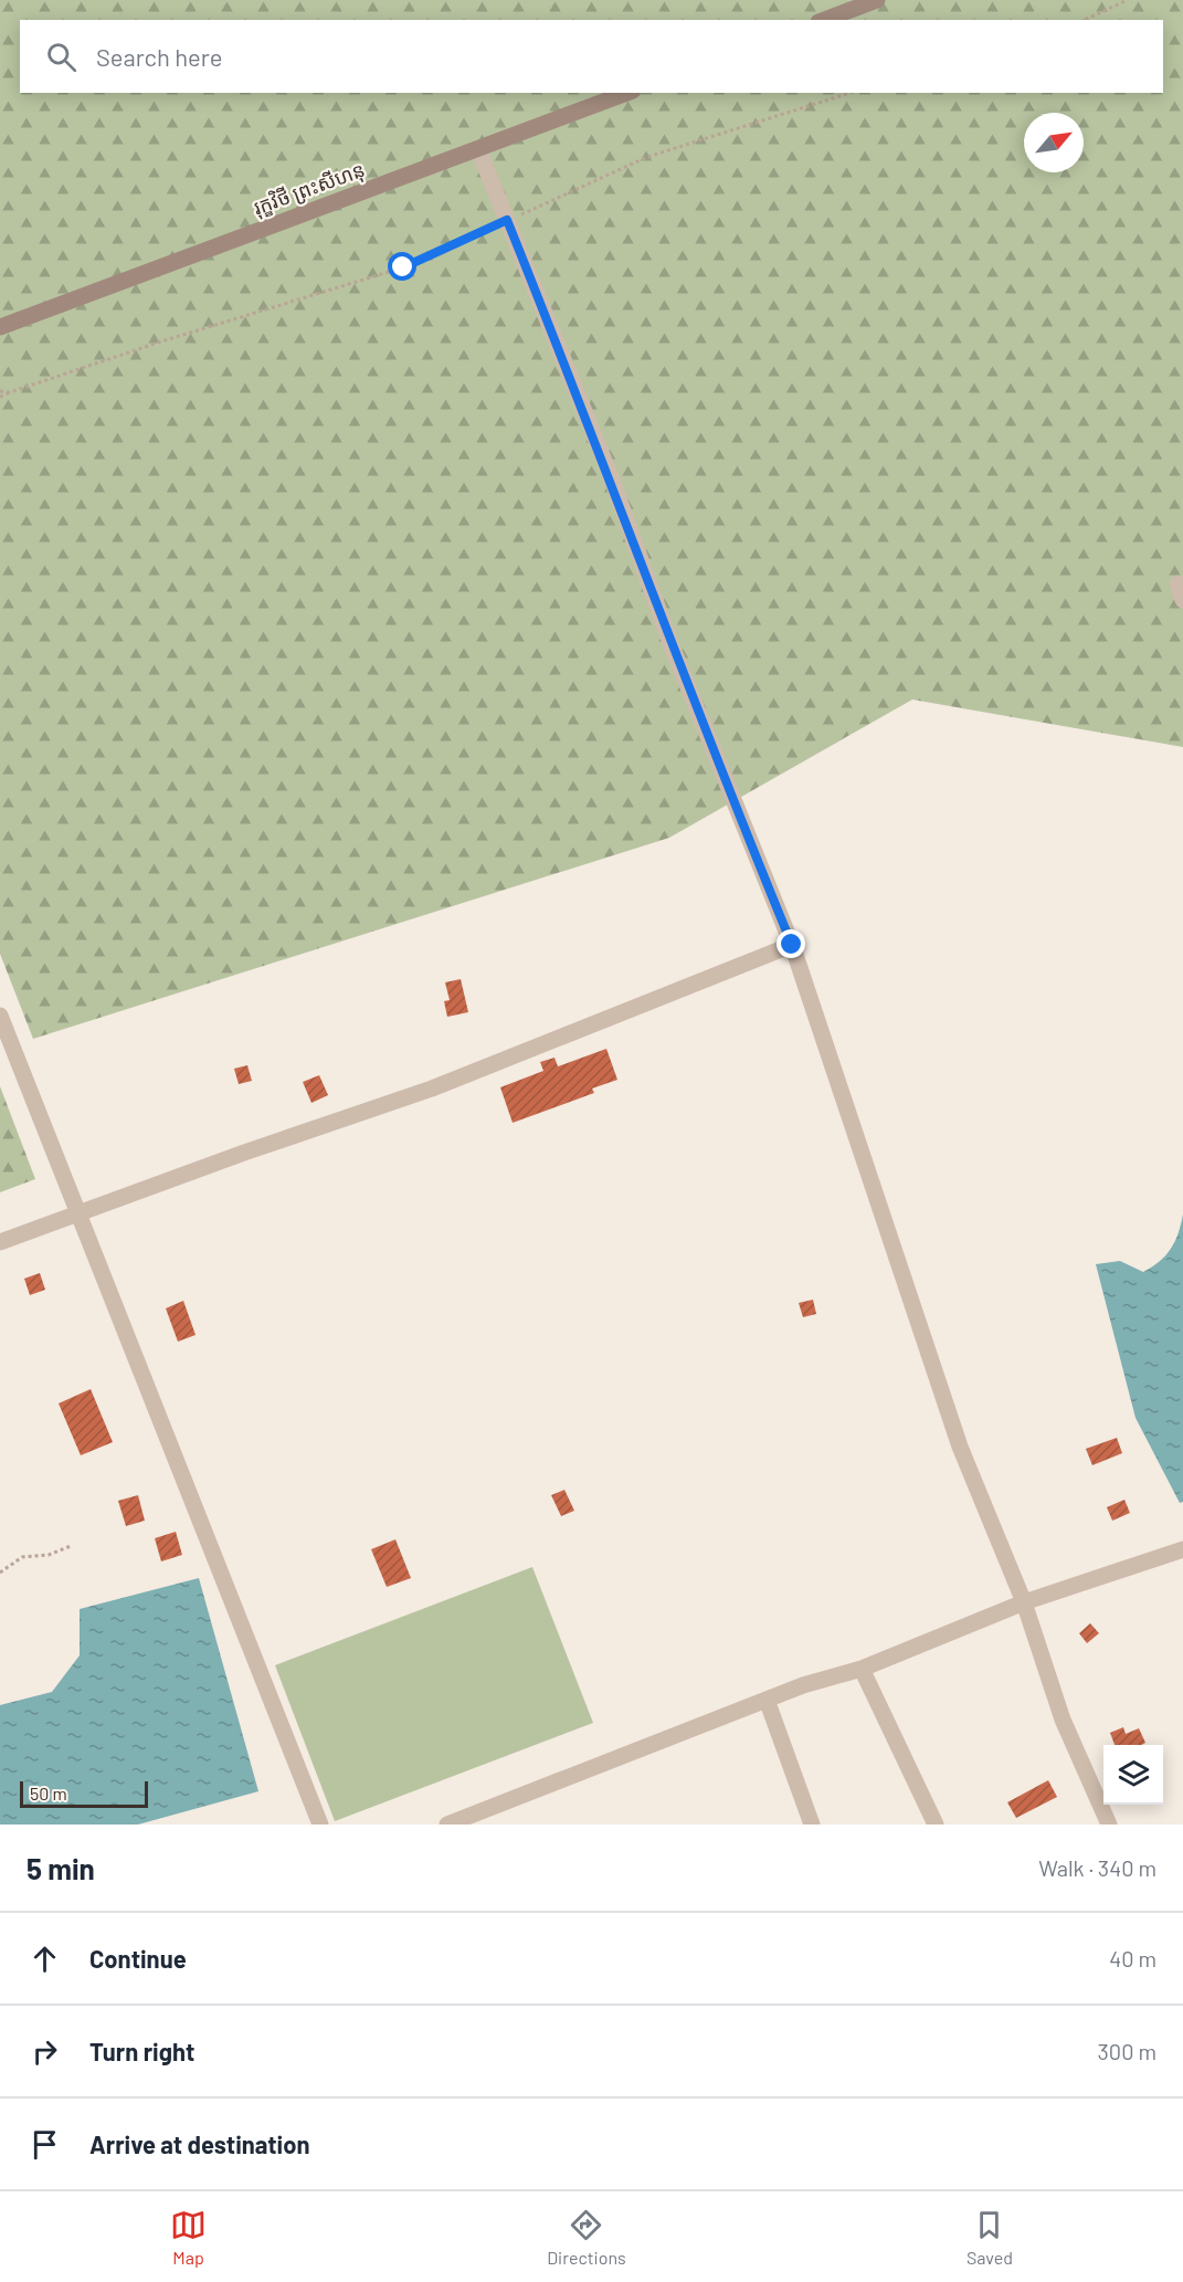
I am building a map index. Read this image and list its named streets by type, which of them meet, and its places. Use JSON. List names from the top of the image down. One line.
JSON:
{"streets":{"street":["រុក្ខវិថី ព្រះសីហនុ"]},"scale_bar":"50 m","north":"top right","page":{"search":"Search here","scale":"50 m","heading":["5 min","Walk · 340 m"],"list":[["Continue","40 m"],["Turn right","300 m"],"Arrive at destination"],"nav":["Map","Directions","Saved"]}}
